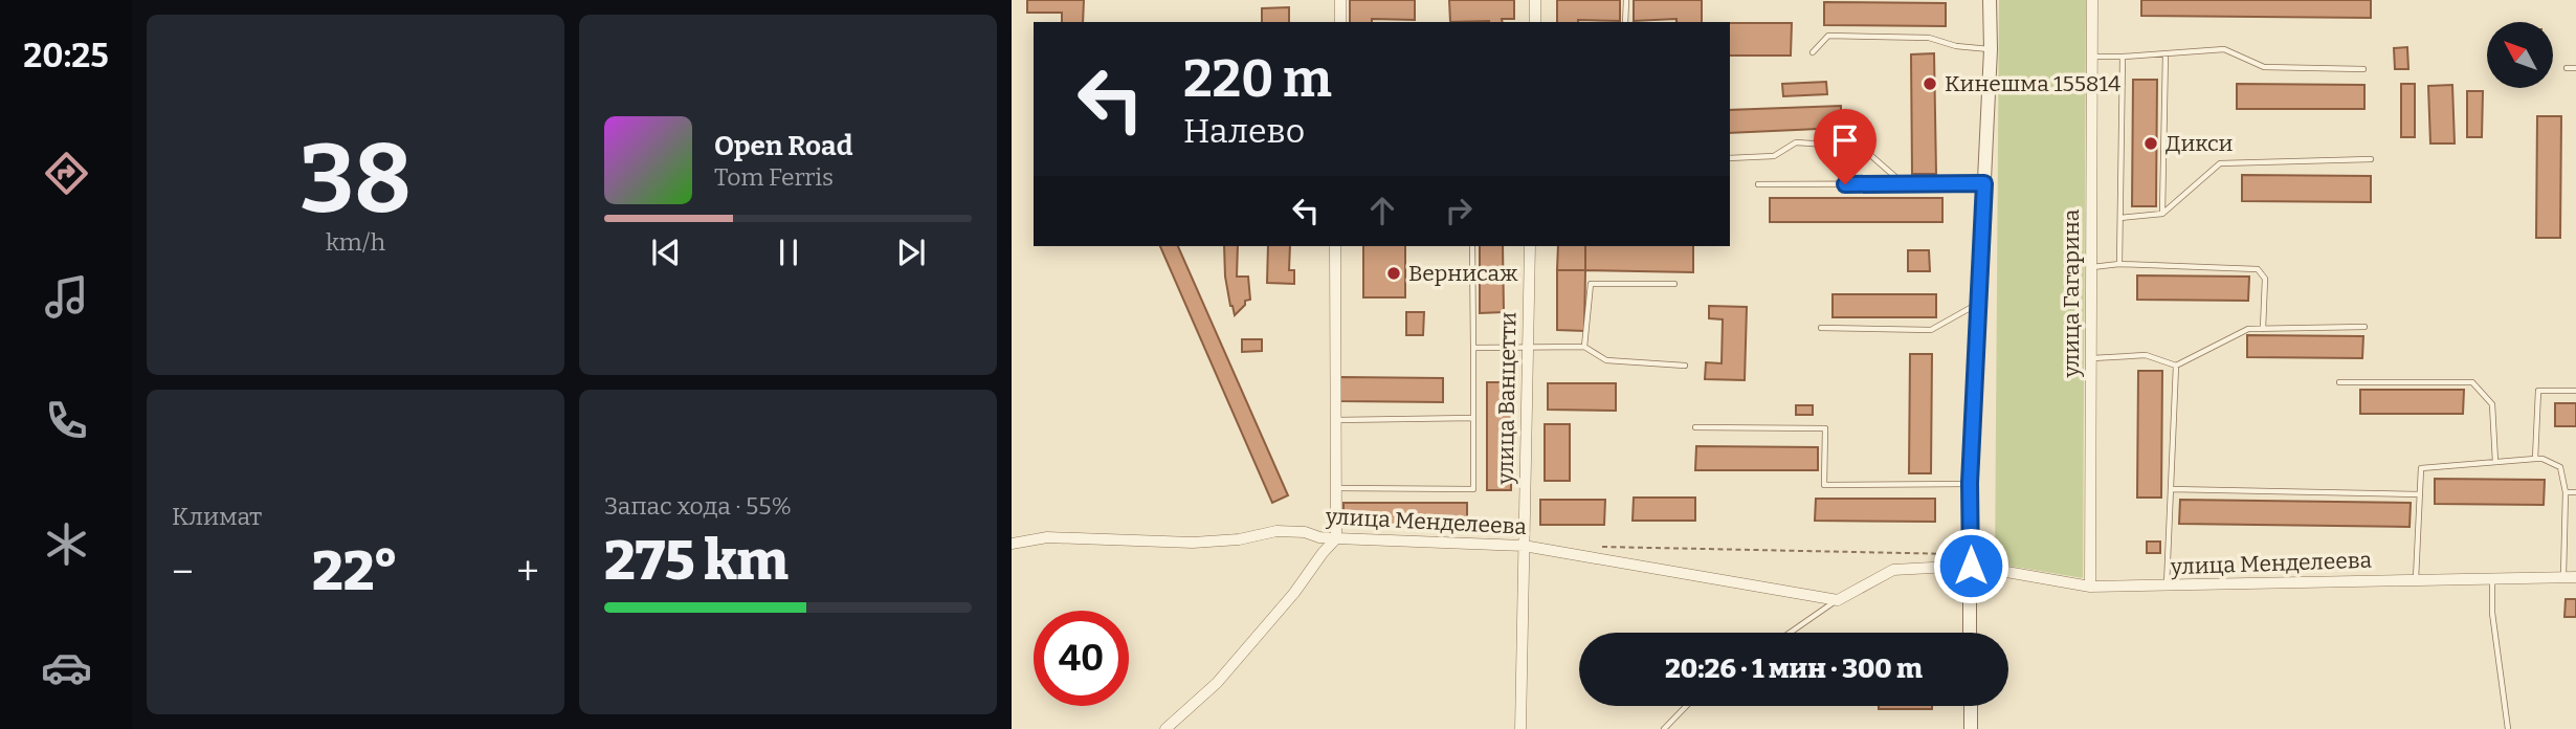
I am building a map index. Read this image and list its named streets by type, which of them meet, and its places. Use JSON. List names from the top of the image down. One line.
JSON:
{"streets":{"street":["улица Гагарина","улица Ванцетти","улица Менделеева"]},"crossings":[["улица Гагарина","улица Менделеева"],["улица Ванцетти","улица Менделеева"]],"places":["Кинешма 155814","Дикси","Вернисаж"],"north":"top left","page":{"tabs":"20:25","tile":[["38","km/h"],"Климат",["Запас хода · 55%","275 km"]],"turn":["220 m","Налево"],"song":["Open Road","Tom Ferris"],"heat":["−","22°","+"],"limit":"40","trip":"20:26 · 1 мин · 300 m"}}
